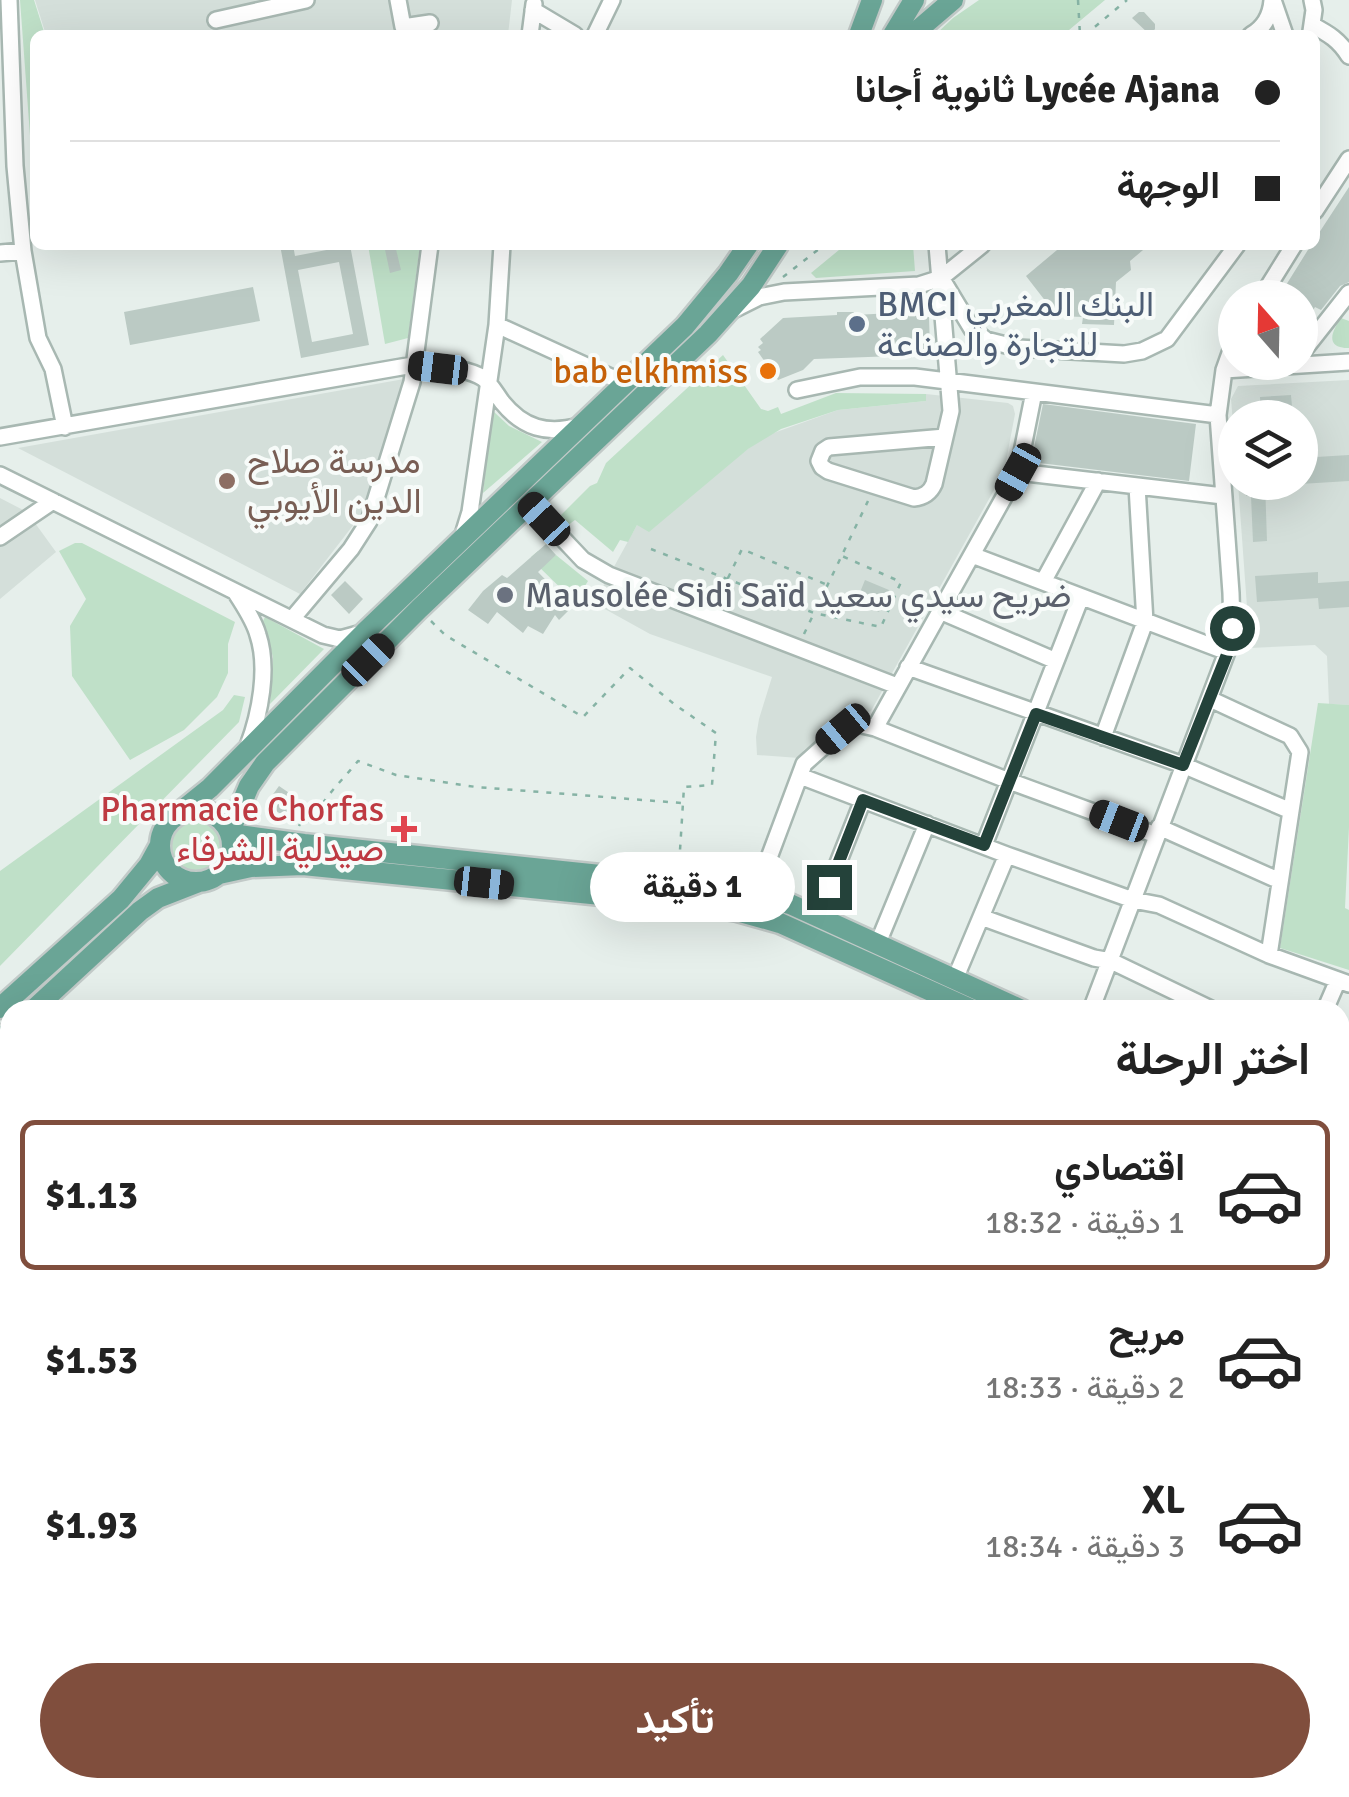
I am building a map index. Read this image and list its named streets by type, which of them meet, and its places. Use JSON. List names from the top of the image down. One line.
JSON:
{"places":{"other":["BMCI البنك المغربي للتجارة والصناعة","bab elkhmiss","مدرسة صلاح الدين الأيوبي","Mausolée Sidi Saïd ضريح سيدي سعيد"],"health":["Pharmacie Chorfas صيدلية الشرفاء"]},"north":"top","page":{"banner":["Lycée Ajana ثانوية أجانا","الوجهة"],"bubble":"1 دقيقة","heading":"اختر الرحلة","list":[{"name":"اقتصادي","note":"1 دقيقة · 18:32","value":"$1.13"},{"name":"مريح","note":"2 دقيقة · 18:33","value":"$1.53"},{"name":"XL","note":"3 دقيقة · 18:34","value":"$1.93"}],"buttons":"تأكيد"}}
